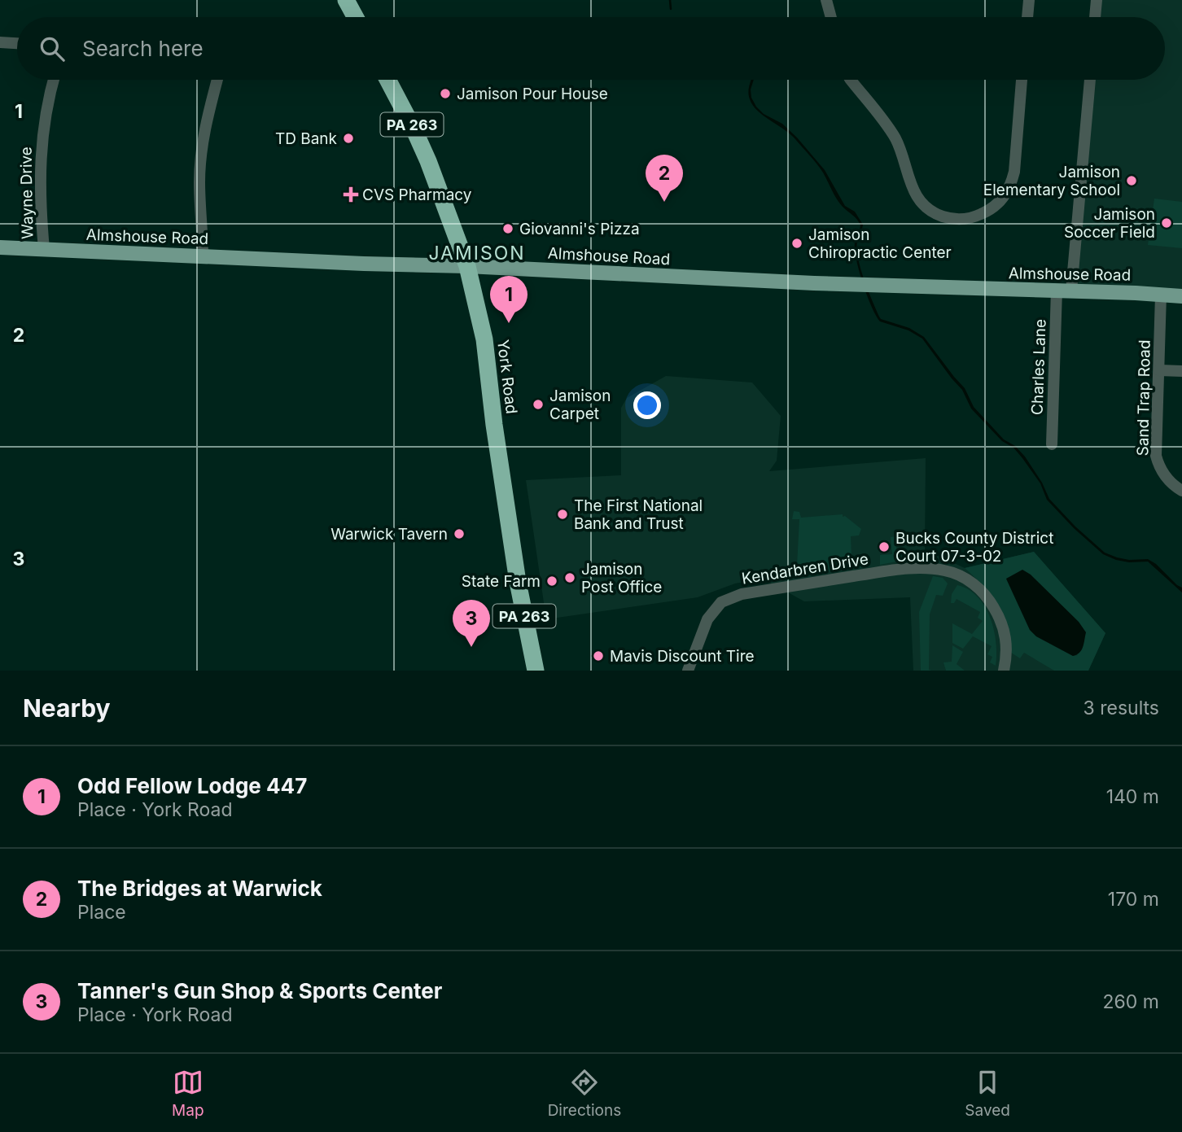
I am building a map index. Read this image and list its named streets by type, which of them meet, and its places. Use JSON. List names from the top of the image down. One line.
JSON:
{"streets":{"highway":["PA 263","York Road"],"main road":["Almshouse Road"],"street":["Wayne Drive","Charles Lane","Sand Trap Road","Kendarbren Drive"]},"crossings":[["Wayne Drive","Almshouse Road"],["Almshouse Road","Charles Lane"],["Almshouse Road","York Road"],["Almshouse Road","Sand Trap Road"]],"districts":["JAMISON"],"places":{"other":["Jamison Pour House","TD Bank","Jamison Elementary School","Jamison Soccer Field","Giovanni's Pizza","Jamison Chiropractic Center","Jamison Carpet","The First National Bank and Trust","Warwick Tavern","Bucks County District Court 07-3-02","Jamison Post Office","State Farm","Mavis Discount Tire"],"health":["CVS Pharmacy"]},"page":{"search":"Search here","pins":["2","1","3"],"heading":["Nearby","3 results"],"list":[{"mark":"1","name":"Odd Fellow Lodge 447","note":"Place · York Road","value":"140 m"},{"mark":"2","name":"The Bridges at Warwick","note":"Place","value":"170 m"},{"mark":"3","name":"Tanner's Gun Shop & Sports Center","note":"Place · York Road","value":"260 m"}],"nav":["Map","Directions","Saved"]},"grid":{"rows":["1","2","3"]}}
